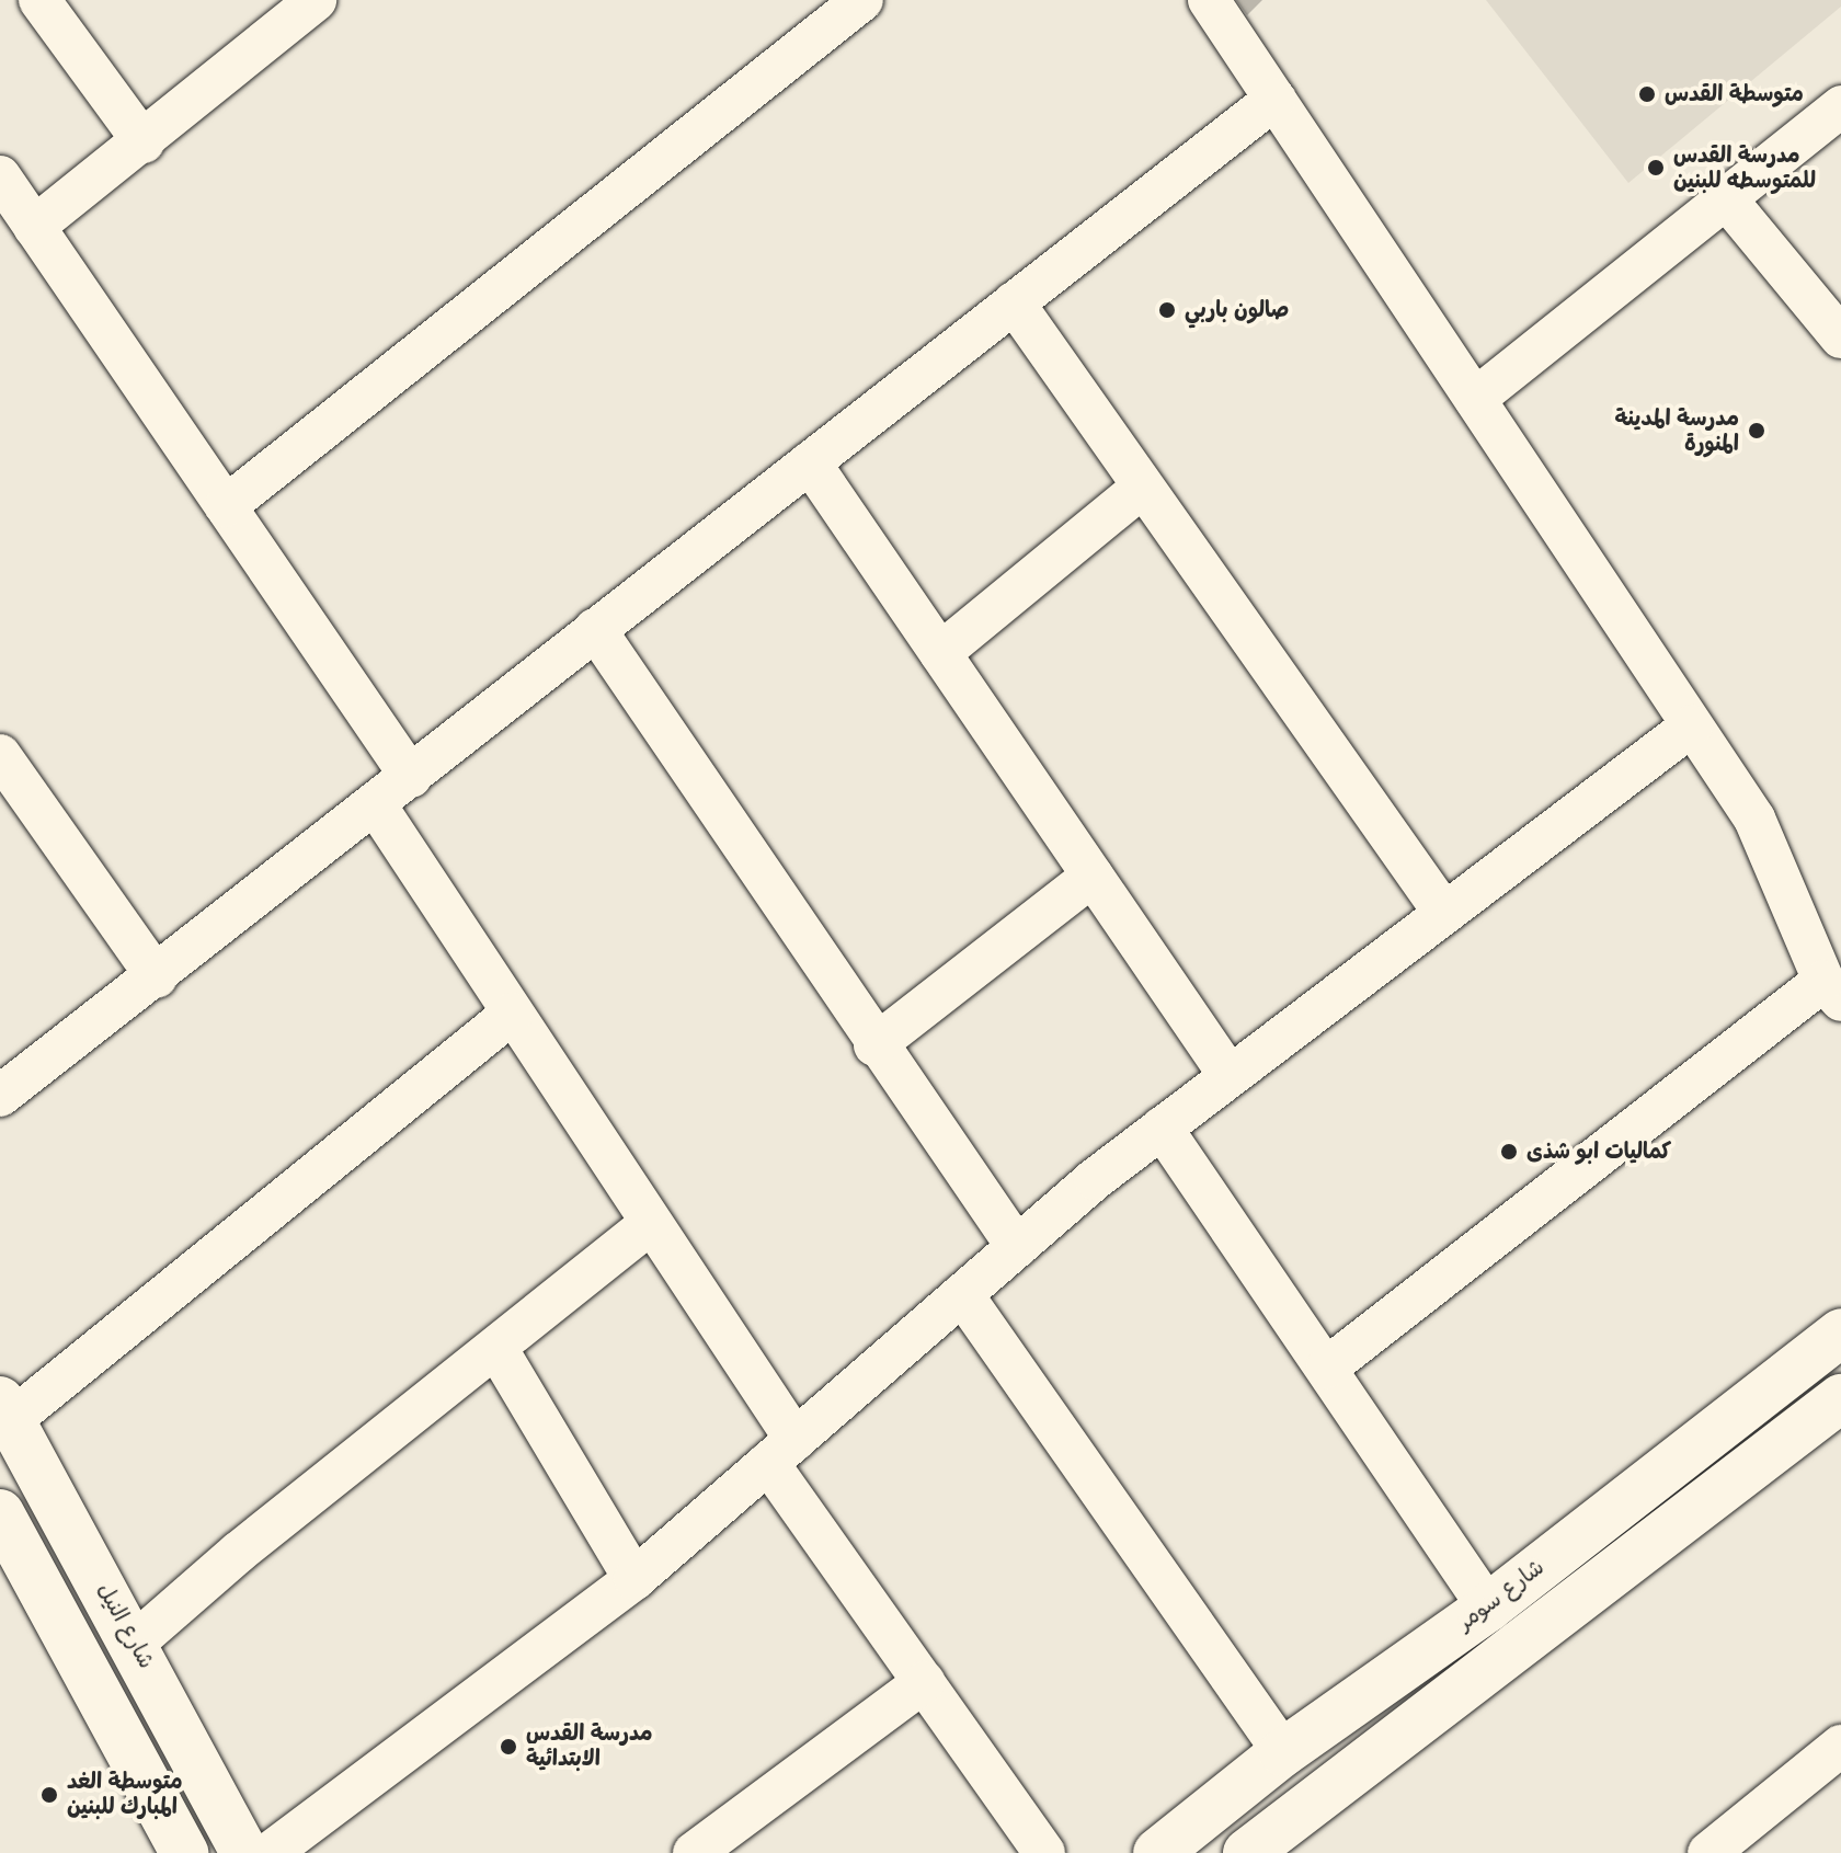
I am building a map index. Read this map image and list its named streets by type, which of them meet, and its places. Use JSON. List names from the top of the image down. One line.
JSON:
{"streets":{"main road":["شارع سومر","شارع النيل"]},"places":["متوسطة القدس","مدرسة القدس للمتوسطه للبنين","صالون باربي","مدرسة المدينة المنورة","كماليات ابو شذى","مدرسة القدس الابتدائية","متوسطة الغد المبارك للبنين"]}
